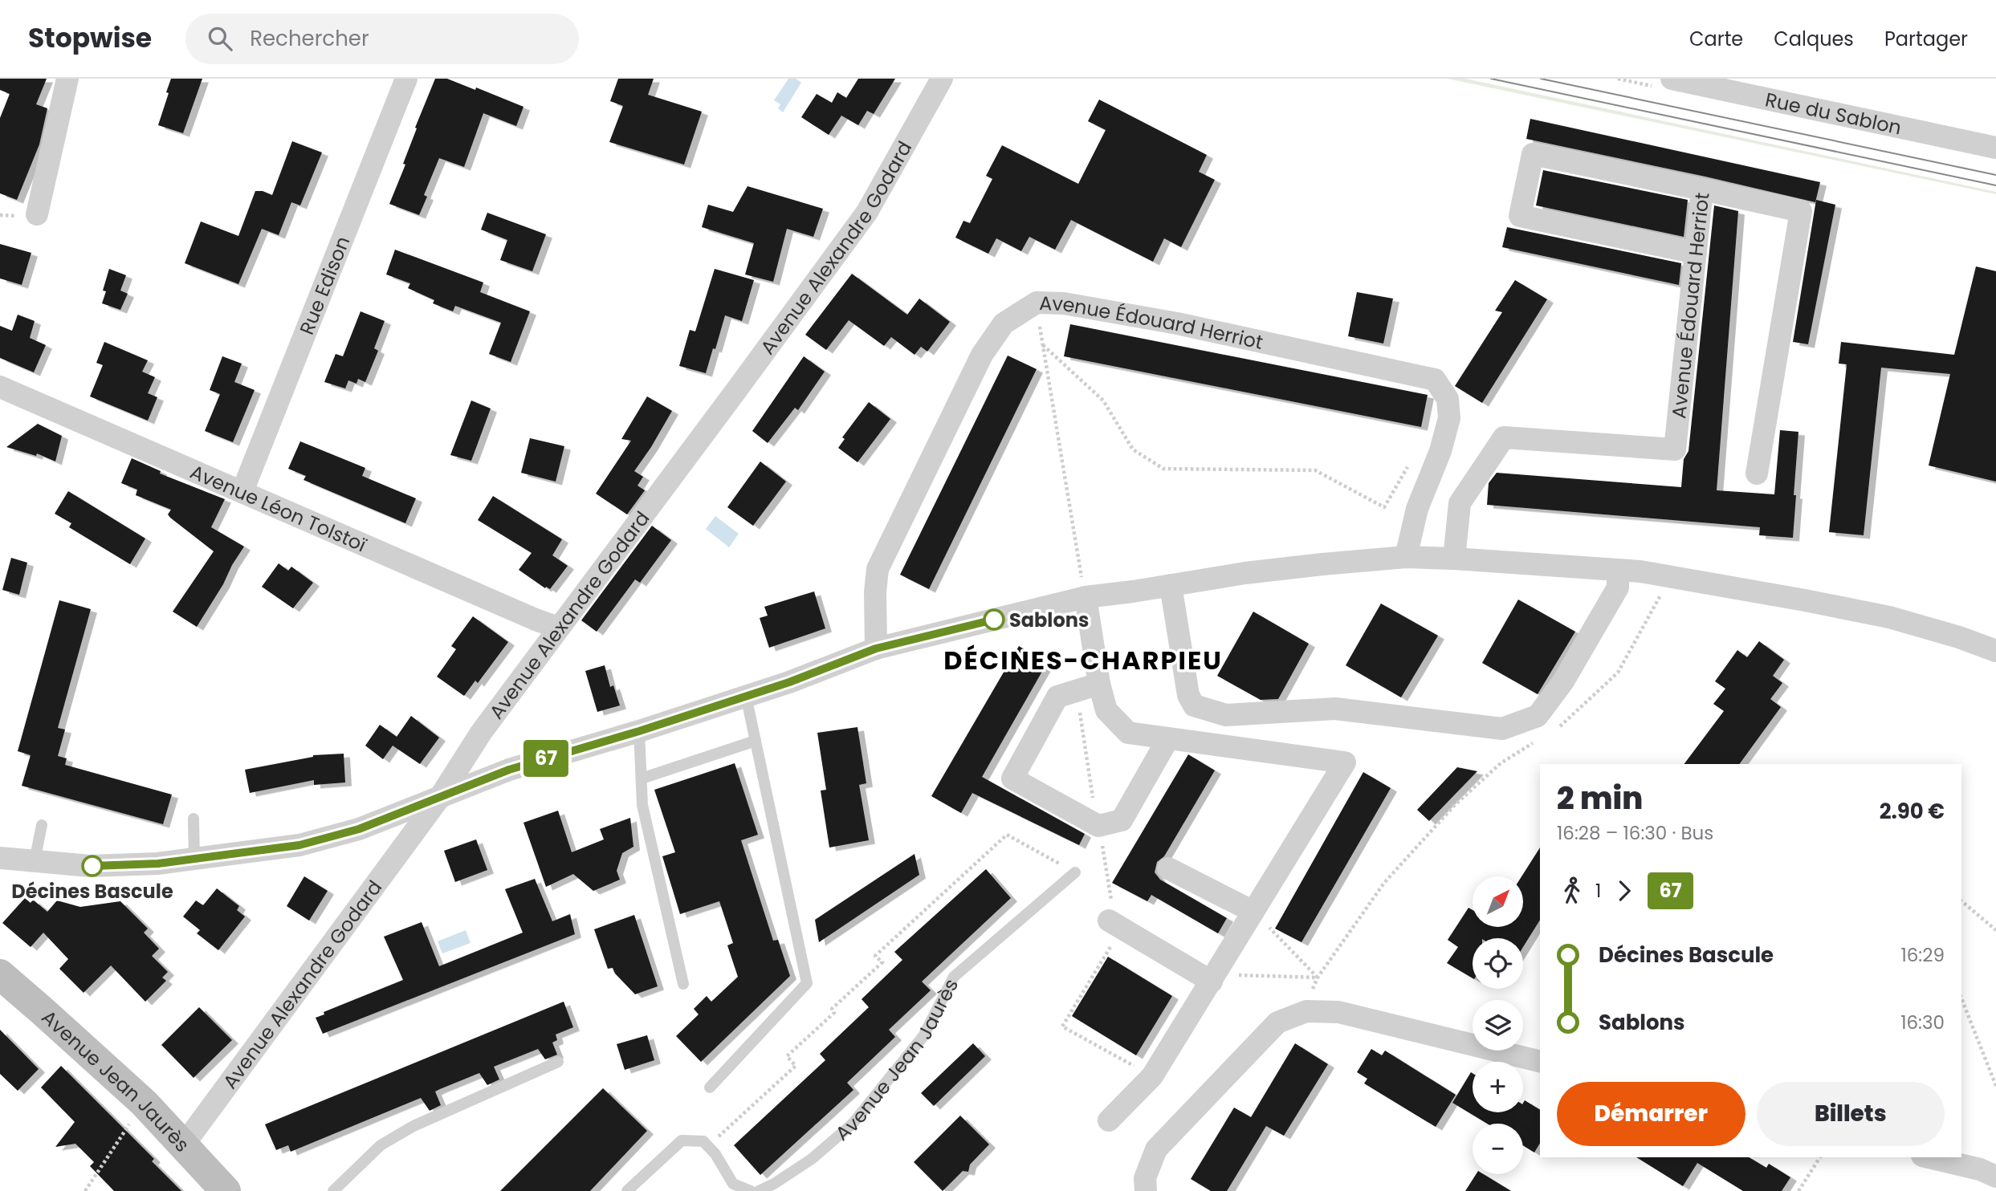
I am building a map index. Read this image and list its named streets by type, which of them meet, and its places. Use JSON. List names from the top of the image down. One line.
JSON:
{"streets":{"main road":["Avenue Jean Jaurès"],"street":["Rue du Sablon","Avenue Alexandre Godard","Rue Edison","Avenue Édouard Herriot","Avenue Léon Tolstoï"]},"crossings":[["Avenue Alexandre Godard","Avenue Léon Tolstoï"],["Avenue Alexandre Godard","Avenue Jean Jaurès"],["Rue Edison","Avenue Léon Tolstoï"]],"districts":["DÉCINES-CHARPIEU"],"places":["Sablons","Décines Bascule"],"lines":["bus line 67"],"north":"top right","page":{"header":"Stopwise","search":"Rechercher","nav":["Carte","Calques","Partager"],"on_map":"67","heading":["2 min","16:28 – 16:30 · Bus","2.90 €"],"legs":["1","67"],"map_buttons":["+","−"],"list":[{"name":"Décines Bascule","value":"16:29"},{"name":"Sablons","value":"16:30"}],"buttons":["Démarrer","Billets"]}}
